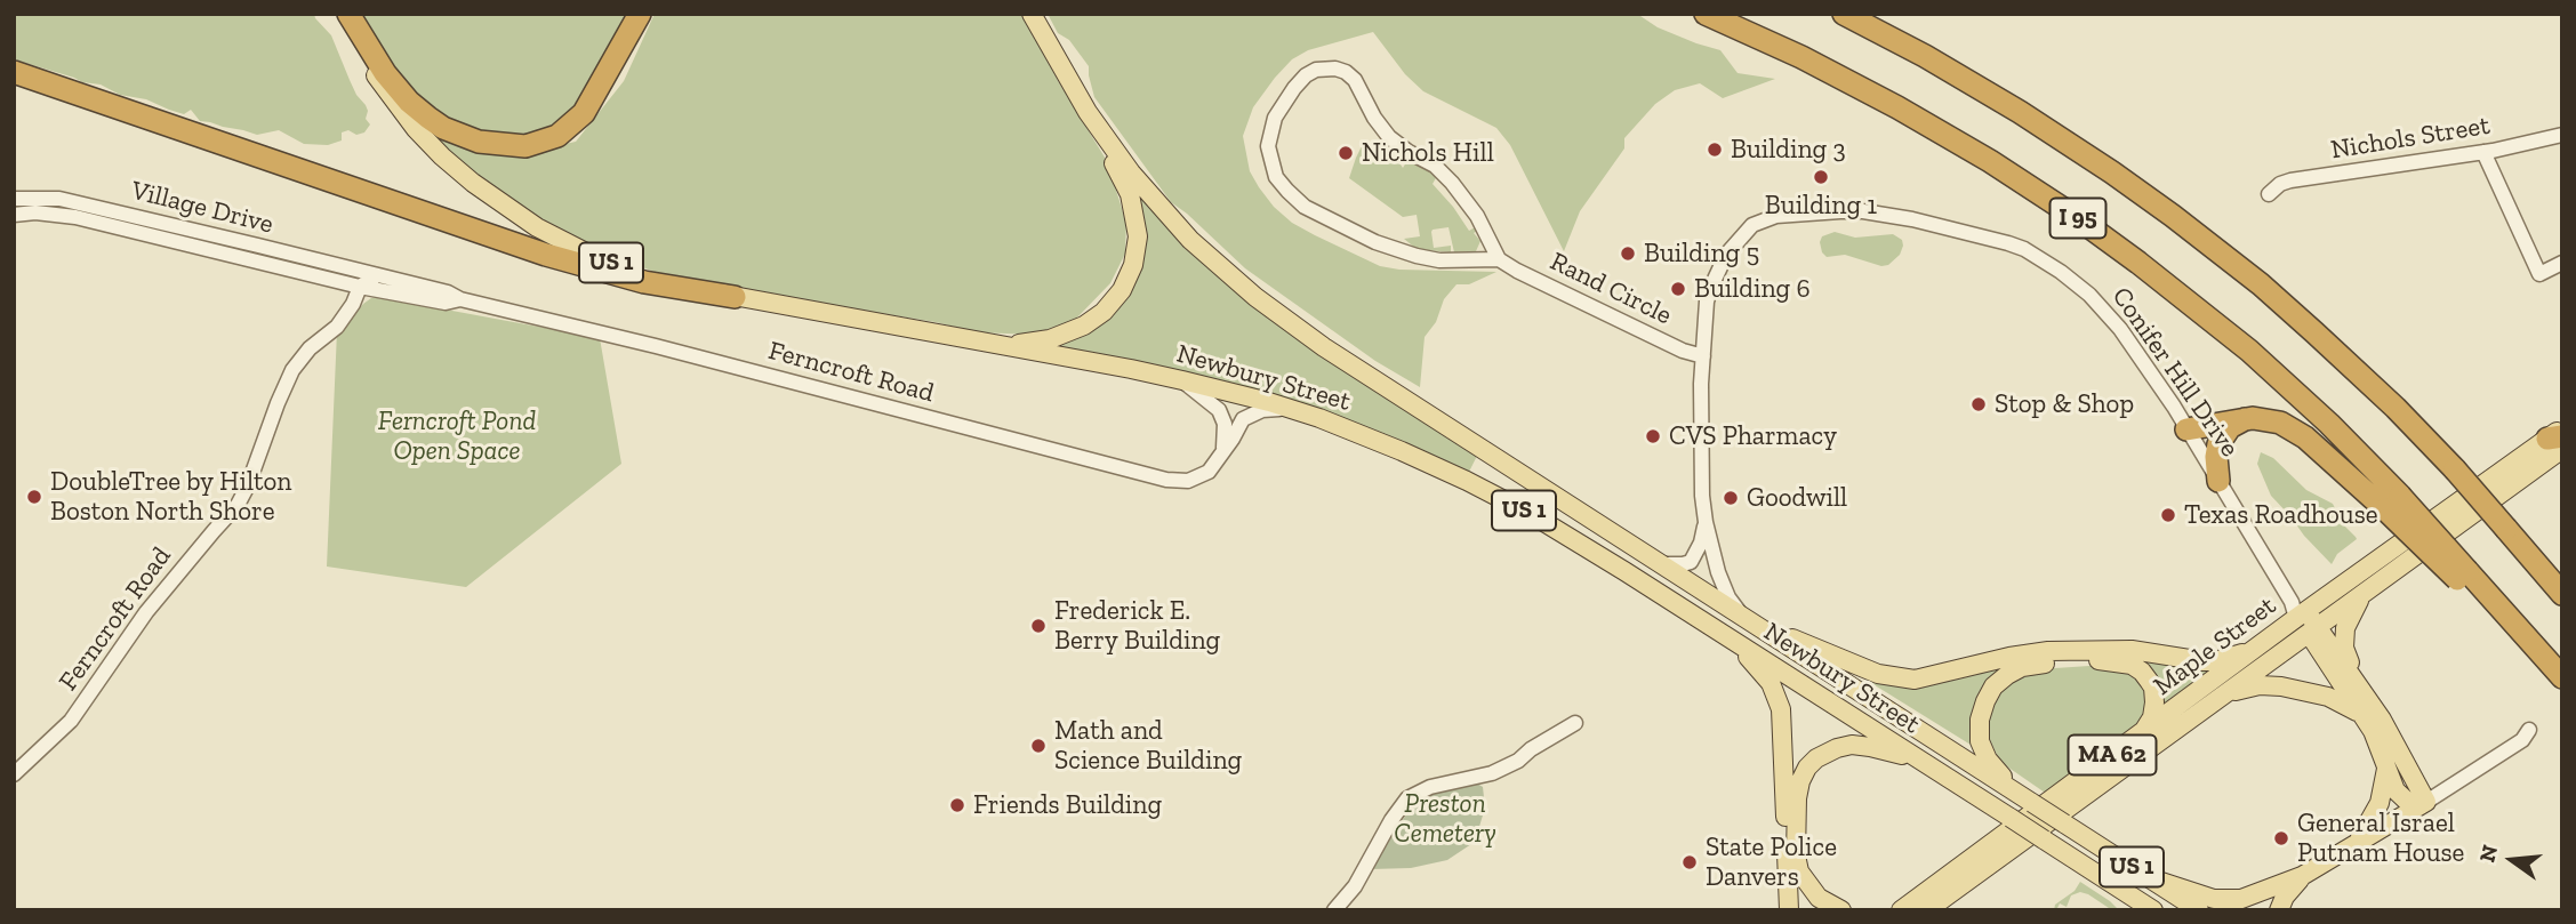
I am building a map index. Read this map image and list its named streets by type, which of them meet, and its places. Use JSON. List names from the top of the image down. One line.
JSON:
{"streets":{"highway":["I 95"],"main road":["US 1","Conifer Hill Drive","Newbury Street","Maple Street","MA 62"],"street":["Nichols Street","Village Drive","Rand Circle","Ferncroft Road"]},"crossings":[["Village Drive","Ferncroft Road"],["Rand Circle","Conifer Hill Drive"],["Ferncroft Road","Newbury Street"],["Conifer Hill Drive","Newbury Street"],["Conifer Hill Drive","Maple Street"]],"parks":["Ferncroft Pond Open Space","Preston Cemetery"],"places":["Building 3","Nichols Hill","Building 1","Building 5","Building 6","Stop & Shop","CVS Pharmacy","DoubleTree by Hilton Boston North Shore","Goodwill","Texas Roadhouse","Frederick E. Berry Building","Math and Science Building","Friends Building","General Israel Putnam House","State Police Danvers"],"north":"left"}
